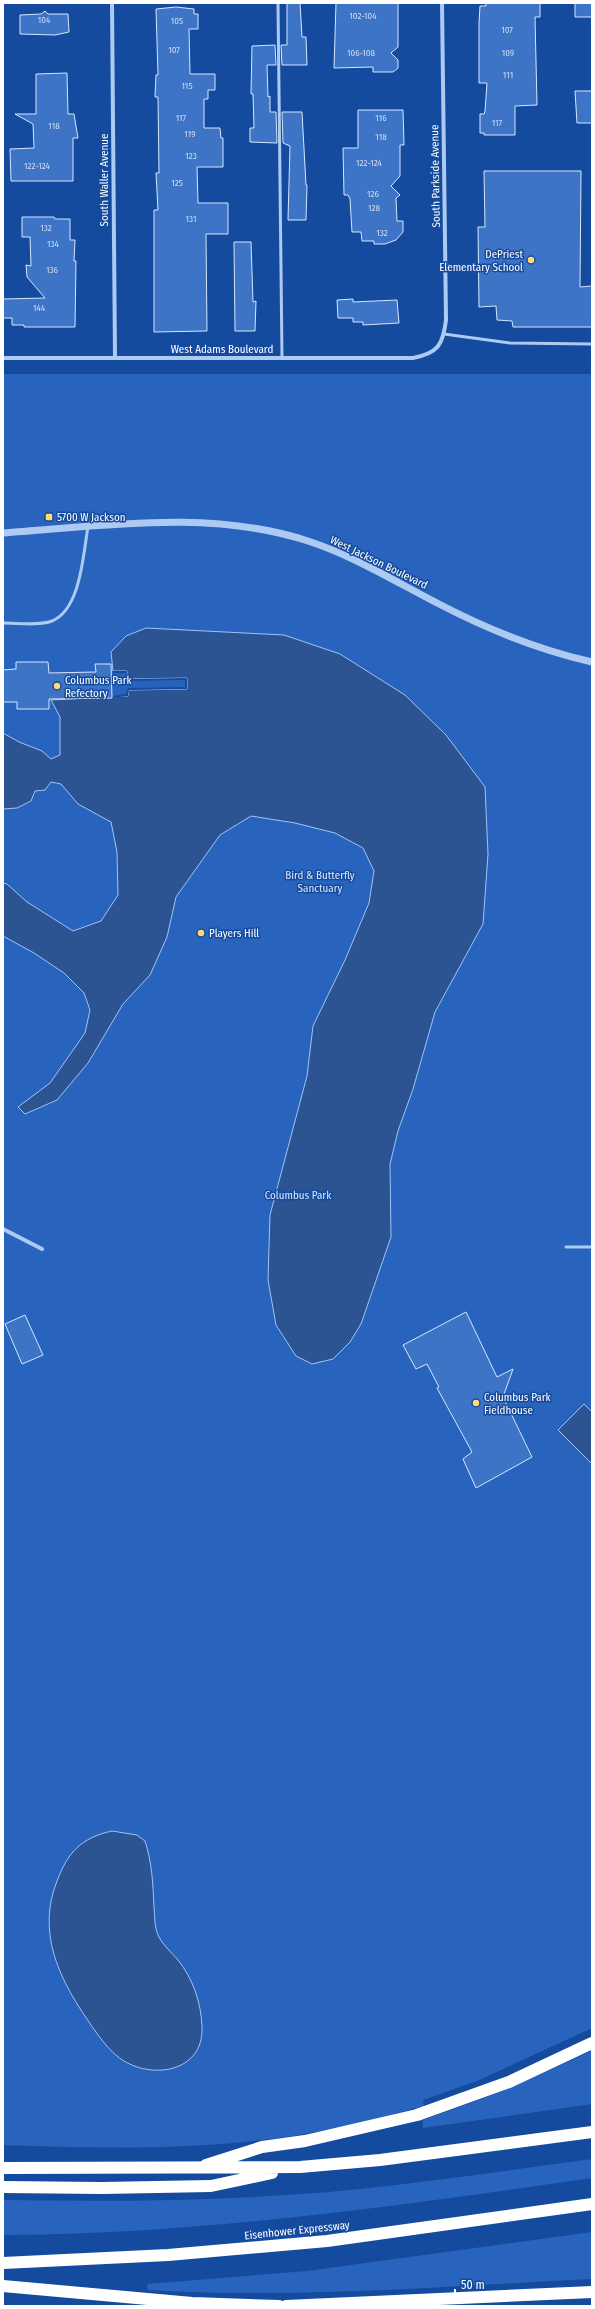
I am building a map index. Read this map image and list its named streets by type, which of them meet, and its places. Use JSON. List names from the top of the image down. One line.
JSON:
{"streets":{"highway":["Eisenhower Expressway"],"street":["South Parkside Avenue","South Waller Avenue","West Adams Boulevard","West Jackson Boulevard"]},"crossings":[["South Parkside Avenue","West Adams Boulevard"],["South Waller Avenue","West Adams Boulevard"]],"parks":["Bird & Butterfly Sanctuary","Columbus Park"],"places":{"other":["DePriest Elementary School","Columbus Park Refectory","Players Hill","Columbus Park Fieldhouse"],"transit":["5700 W Jackson"]},"house_numbers":["102-104","104","105","107","107","106-108","109","111","115","117","116","117","118","119","118","123","122-124","122-124","125","126","128","131","132","132","134","136","144"],"scale_bar":"50 m"}
